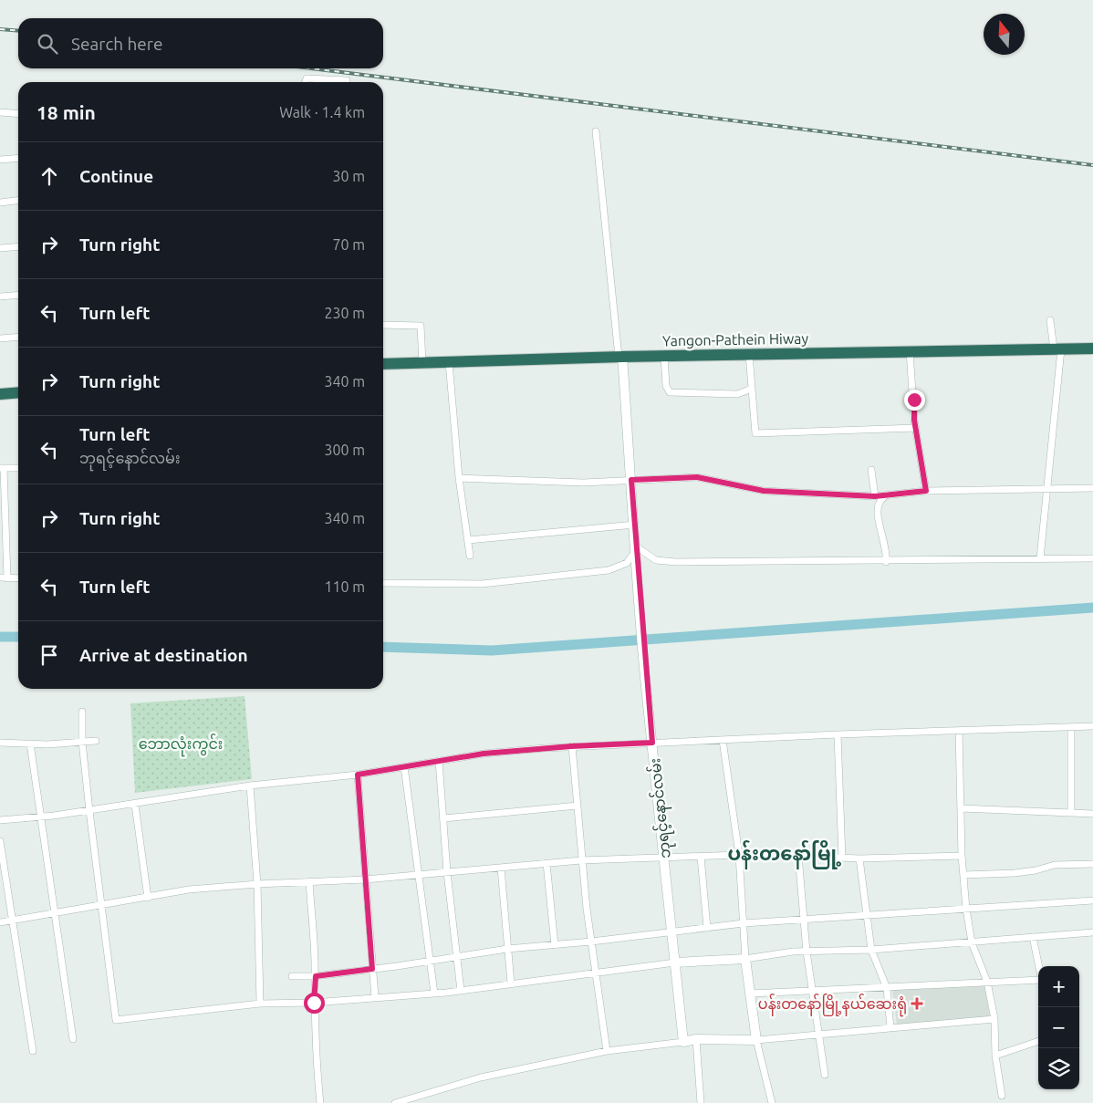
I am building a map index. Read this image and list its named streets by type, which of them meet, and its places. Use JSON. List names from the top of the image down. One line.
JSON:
{"streets":{"highway":["Yangon-Pathein Hiway"],"street":["ဘုရင့်နောင်လမ်း"]},"crossings":[["Yangon-Pathein Hiway","ဘုရင့်နောင်လမ်း"]],"districts":["ပန်းတနော်မြို့"],"parks":["ဘောလုံးကွင်း"],"places":{"health":["ပန်းတနော်မြို့နယ်ဆေးရုံ"]},"north":"top","page":{"search":"Search here","heading":["18 min","Walk · 1.4 km"],"list":[["Continue","30 m"],["Turn right","70 m"],["Turn left","230 m"],["Turn right","340 m"],["Turn left","ဘုရင့်နောင်လမ်း","300 m"],["Turn right","340 m"],["Turn left","110 m"],"Arrive at destination"],"map_buttons":["+","−"]}}
